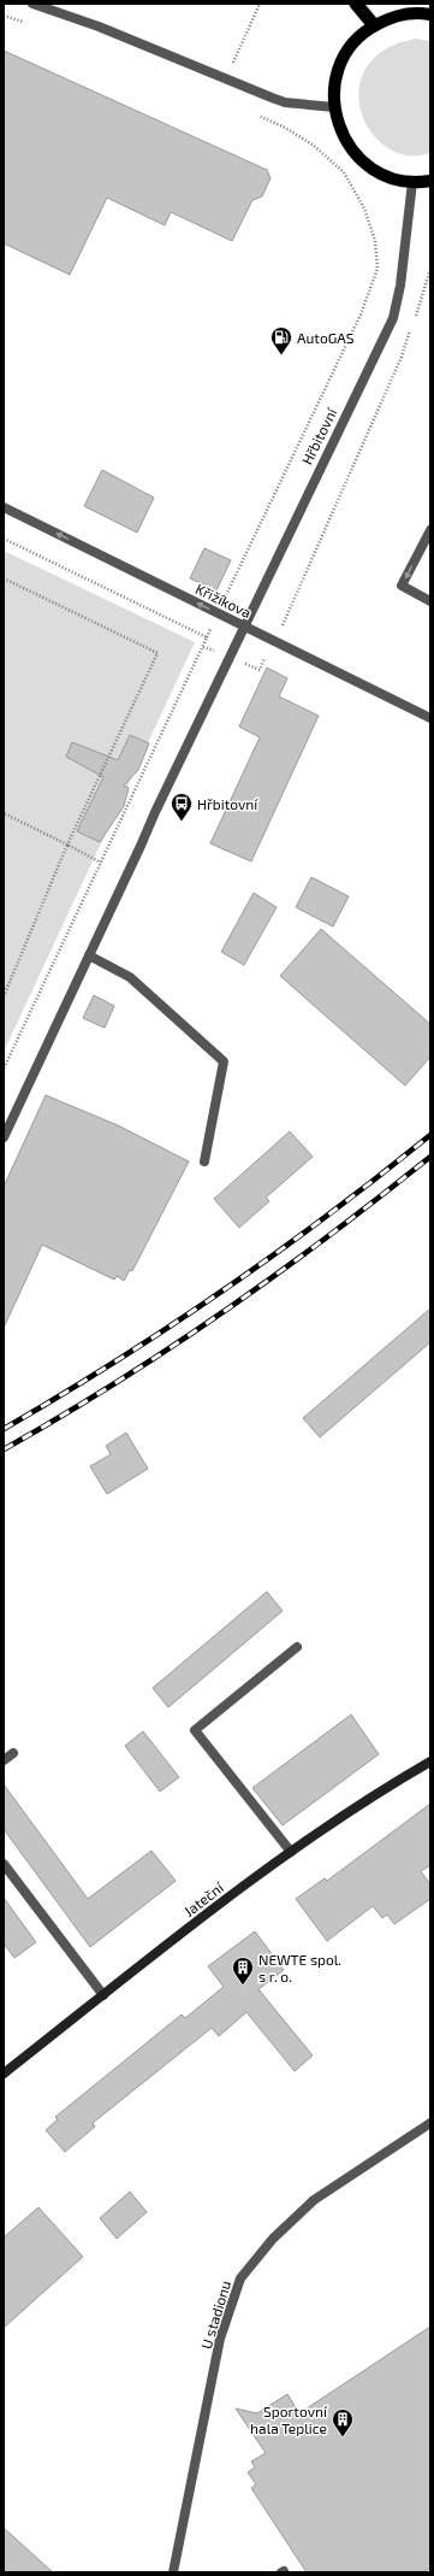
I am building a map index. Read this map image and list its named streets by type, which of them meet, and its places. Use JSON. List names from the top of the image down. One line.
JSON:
{"streets":{"main road":["Jateční"],"street":["Hřbitovní","Křižíkova","U stadionu"]},"crossings":[["Hřbitovní","Křižíkova"]],"one_way":["Křižíkova"],"places":{"fuel station":["AutoGAS"],"bus stop":["Hřbitovní"],"building":["NEWTE spol. s r. o.","Sportovní hala Teplice"]}}
